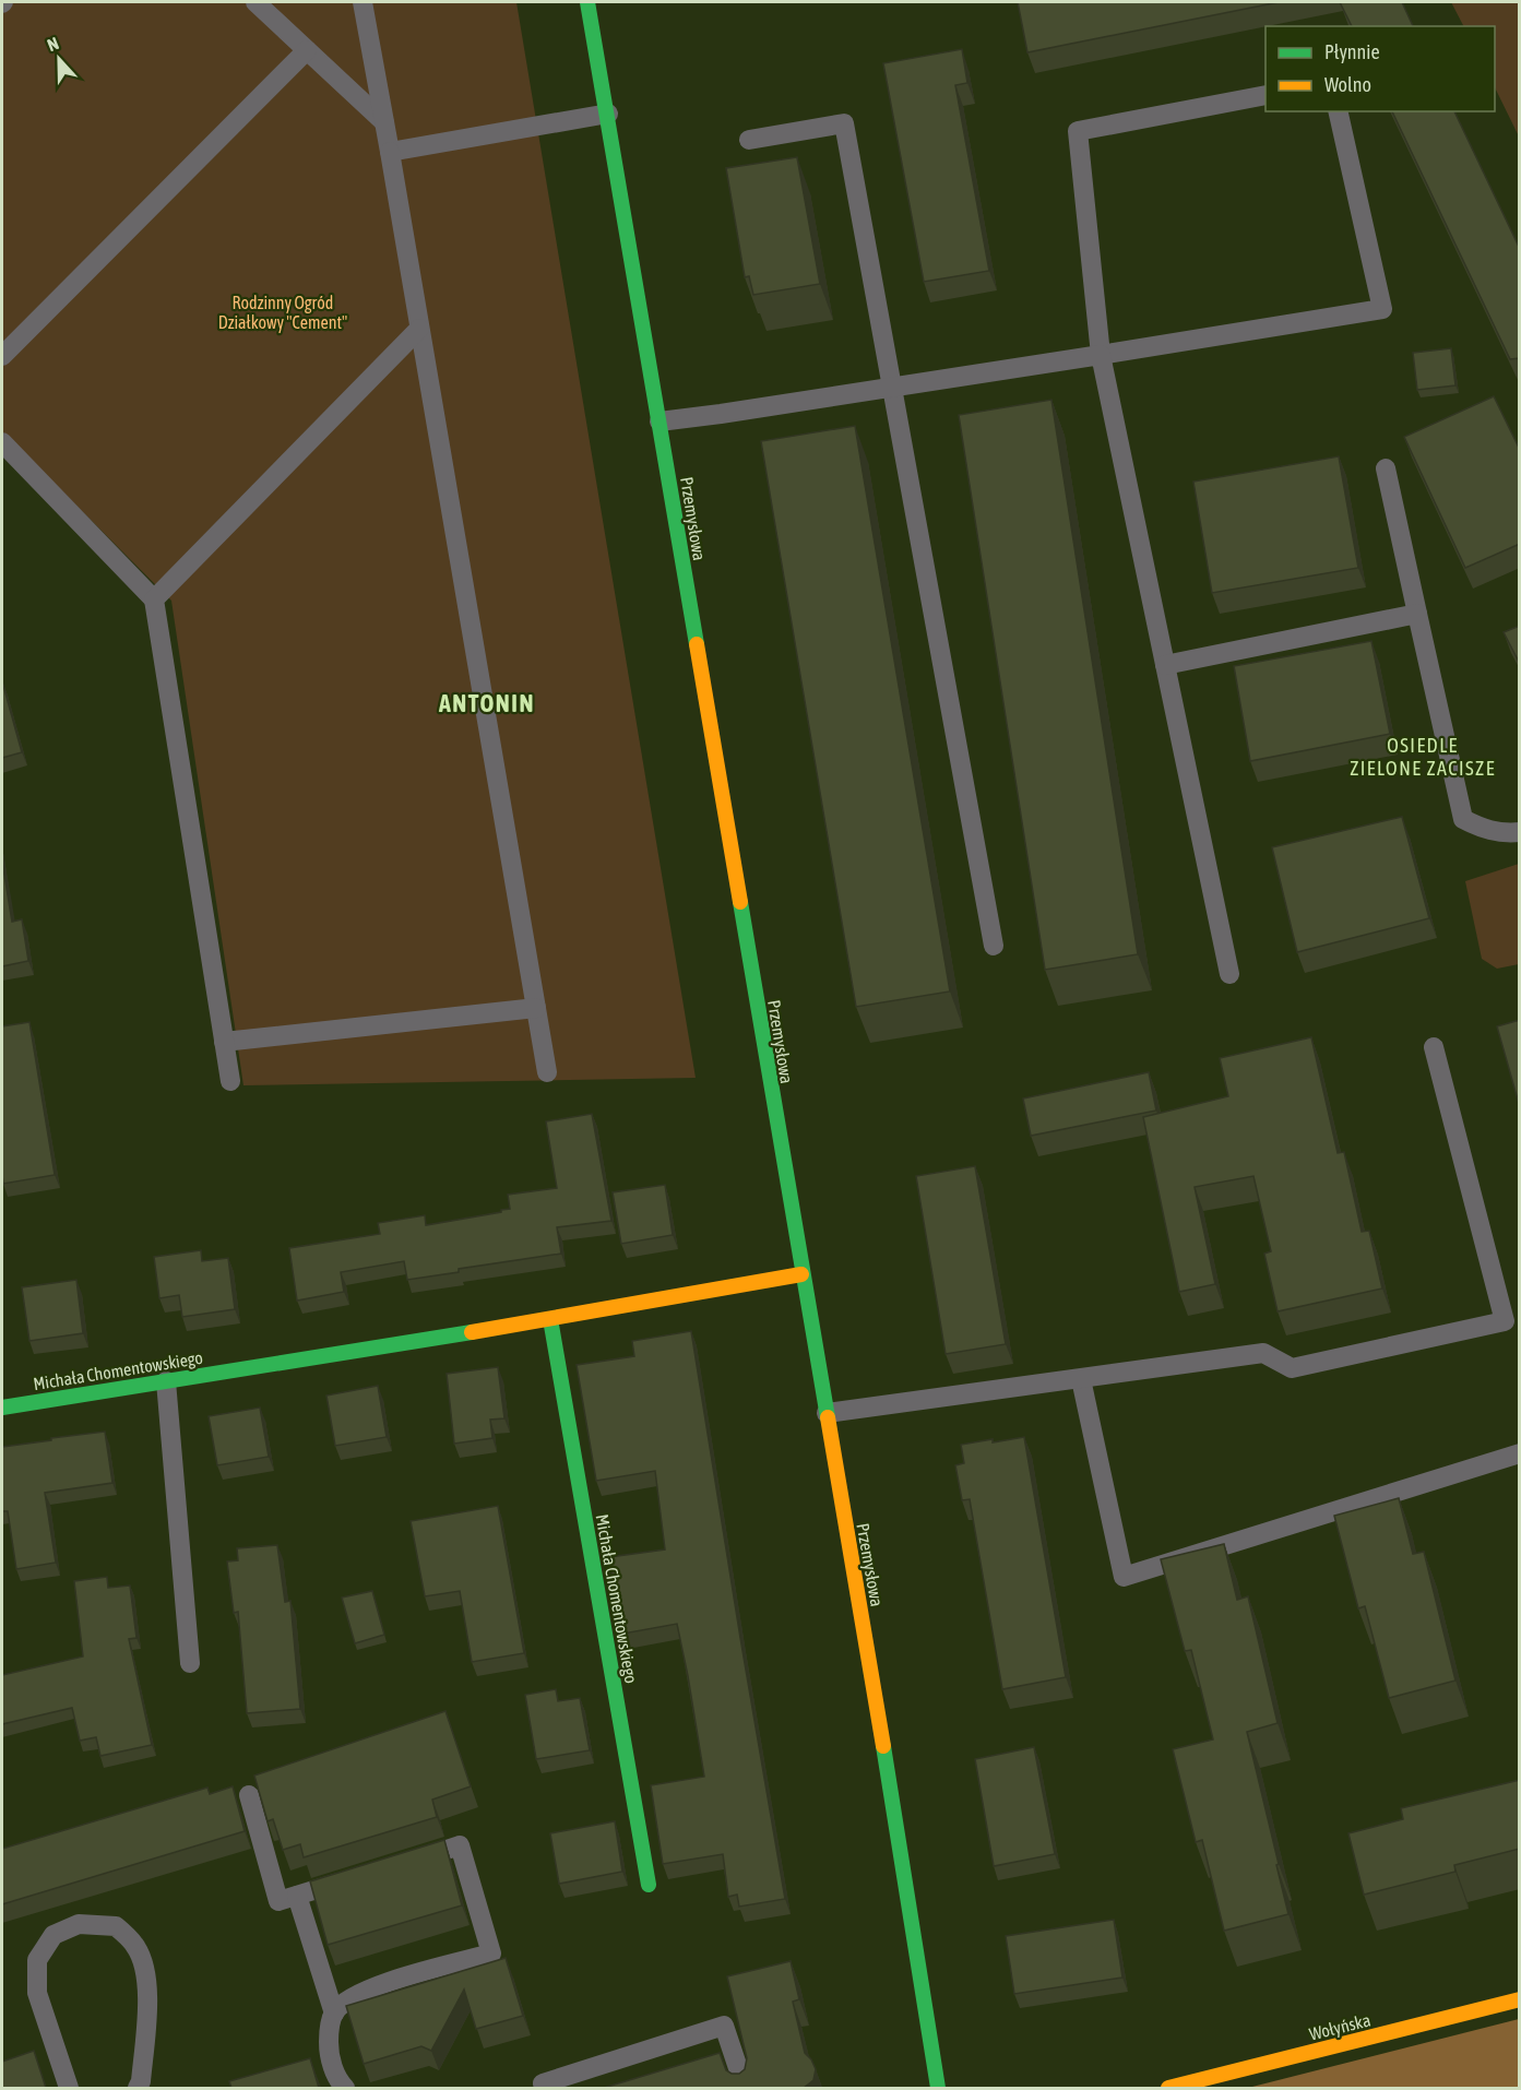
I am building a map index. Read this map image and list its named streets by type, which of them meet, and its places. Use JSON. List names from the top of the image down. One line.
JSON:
{"streets":{"main road":["Przemysłowa","Michała Chomentowskiego","Wołyńska"]},"crossings":[["Przemysłowa","Michała Chomentowskiego"]],"districts":["ANTONIN","OSIEDLE ZIELONE ZACISZE"],"parks":["Rodzinny Ogród Działkowy \"Cement\""],"legend":["Płynnie","Wolno"],"north":"top"}
